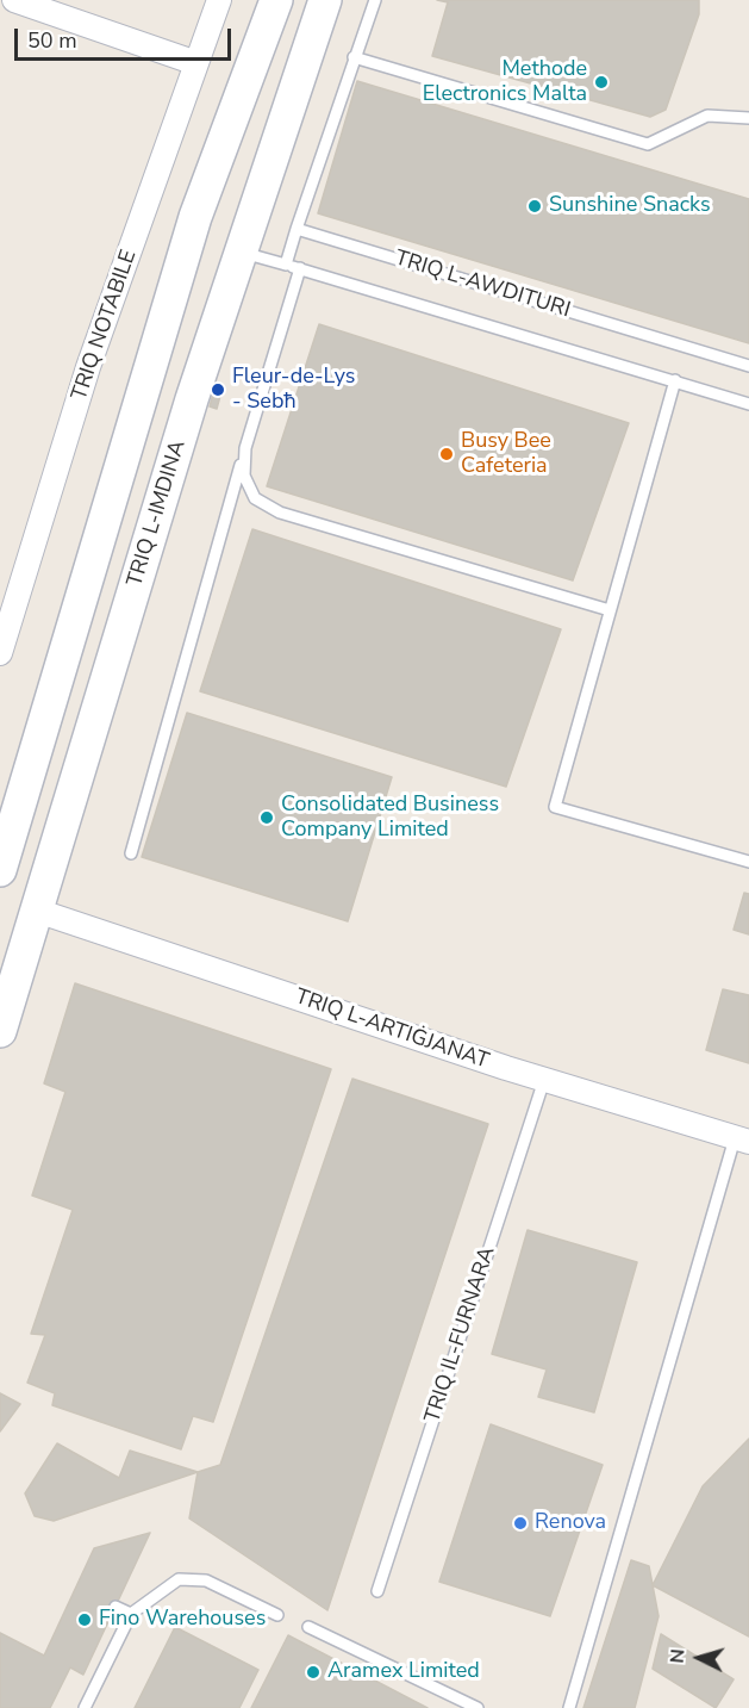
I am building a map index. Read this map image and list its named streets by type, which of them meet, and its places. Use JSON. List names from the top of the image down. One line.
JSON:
{"streets":{"main road":["TRIQ L-IMDINA"],"street":["TRIQ NOTABILE","TRIQ L-ARTIĠJANAT"],"lane":["TRIQ L-AWDITURI","TRIQ IL-FURNARA"]},"crossings":[["TRIQ L-IMDINA","TRIQ L-ARTIĠJANAT"],["TRIQ L-ARTIĠJANAT","TRIQ IL-FURNARA"]],"places":["Methode Electronics Malta","Sunshine Snacks","Fleur-de-Lys - Sebħ","Busy Bee Cafeteria","Consolidated Business Company Limited","Renova","Fino Warehouses","Aramex Limited"],"scale_bar":"50 m","north":"left"}
